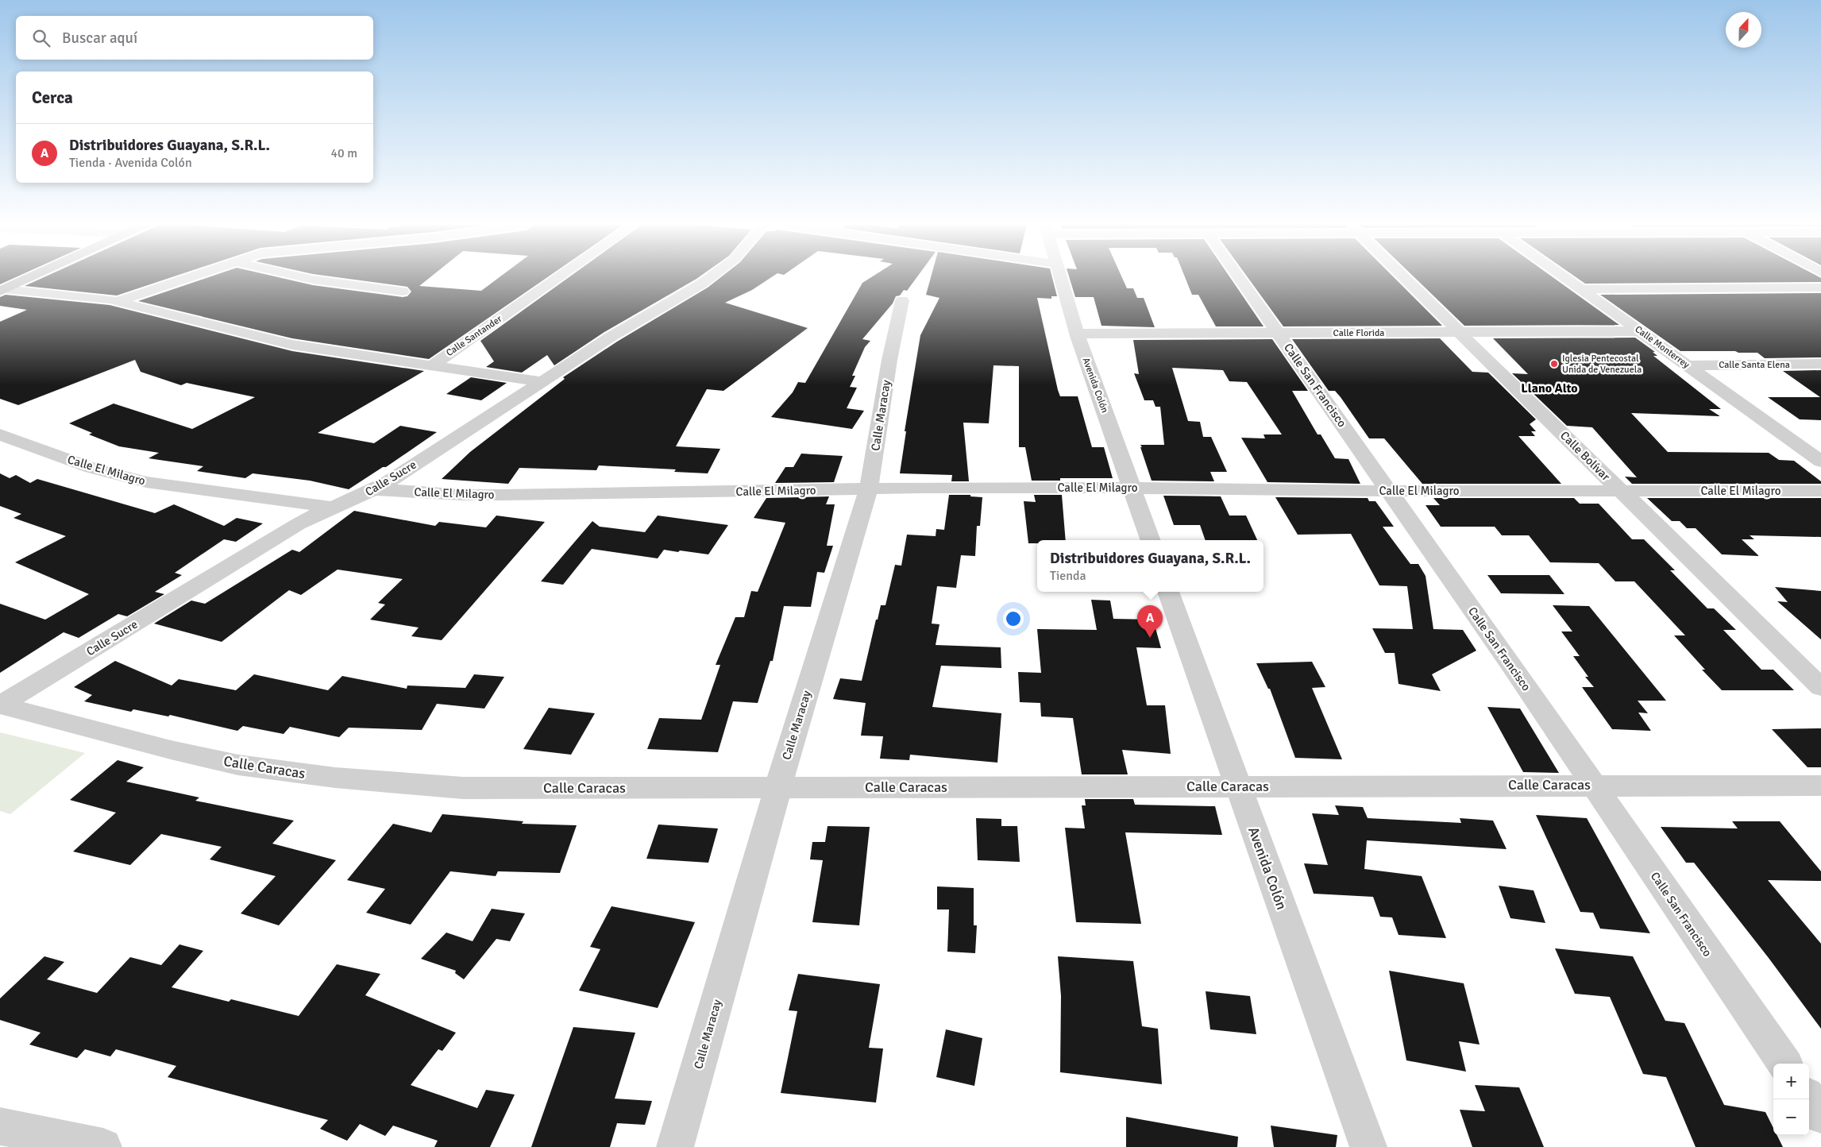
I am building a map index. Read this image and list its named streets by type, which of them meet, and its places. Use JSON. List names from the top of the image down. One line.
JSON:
{"streets":{"street":["Calle Florida","Calle Santander","Calle Monterrey","Calle Santa Elena","Avenida Colón","Calle San Francisco","Calle Maracay","Calle Bolívar","Calle El Milagro","Calle Sucre","Calle Caracas"]},"crossings":[["Calle Florida","Calle Monterrey"],["Calle Florida","Avenida Colón"],["Calle Florida","Calle San Francisco"],["Calle Florida","Calle Bolívar"],["Calle Monterrey","Calle Santa Elena"],["Avenida Colón","Calle El Milagro"],["Avenida Colón","Calle Caracas"],["Calle San Francisco","Calle El Milagro"],["Calle San Francisco","Calle Caracas"],["Calle Maracay","Calle El Milagro"],["Calle Maracay","Calle Caracas"],["Calle Bolívar","Calle El Milagro"],["Calle El Milagro","Calle Sucre"],["Calle Sucre","Calle Caracas"]],"districts":["Llano Alto"],"places":["Iglesia Pentecostal Unida de Venezuela"],"north":"top","page":{"search":"Buscar aquí","heading":"Cerca","list":[{"mark":"A","name":"Distribuidores Guayana, S.R.L.","note":"Tienda · Avenida Colón","value":"40 m"}],"popup":["Distribuidores Guayana, S.R.L.","Tienda"],"pins":"A","map_buttons":["+","−"]}}
